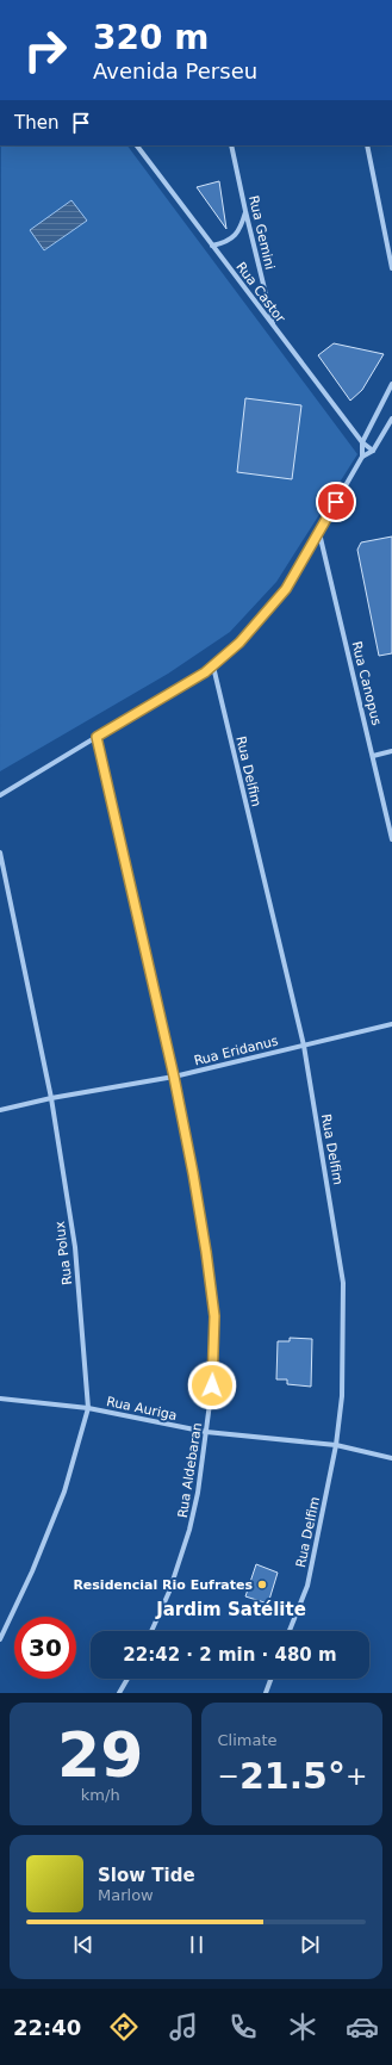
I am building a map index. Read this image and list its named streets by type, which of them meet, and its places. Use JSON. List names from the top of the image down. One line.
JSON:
{"streets":{"street":["Rua Gemini","Rua Castor","Rua Canopus","Rua Delfim","Rua Eridanus","Rua Polux","Rua Auriga","Rua Aldebaran"]},"crossings":[["Rua Gemini","Rua Castor"],["Rua Delfim","Rua Eridanus"],["Rua Delfim","Rua Auriga"],["Rua Eridanus","Rua Polux"],["Rua Eridanus","Rua Aldebaran"],["Rua Polux","Rua Auriga"],["Rua Auriga","Rua Aldebaran"]],"districts":["Jardim Satélite"],"places":["Residencial Rio Eufrates"],"page":{"turn":["320 m","Avenida Perseu"],"then":"Then","limit":"30","trip":"22:42 · 2 min · 480 m","tile":[["29","km/h"],"Climate"],"heat":["−","21.5°","+"],"song":["Slow Tide","Marlow"],"tabs":"22:40"}}
